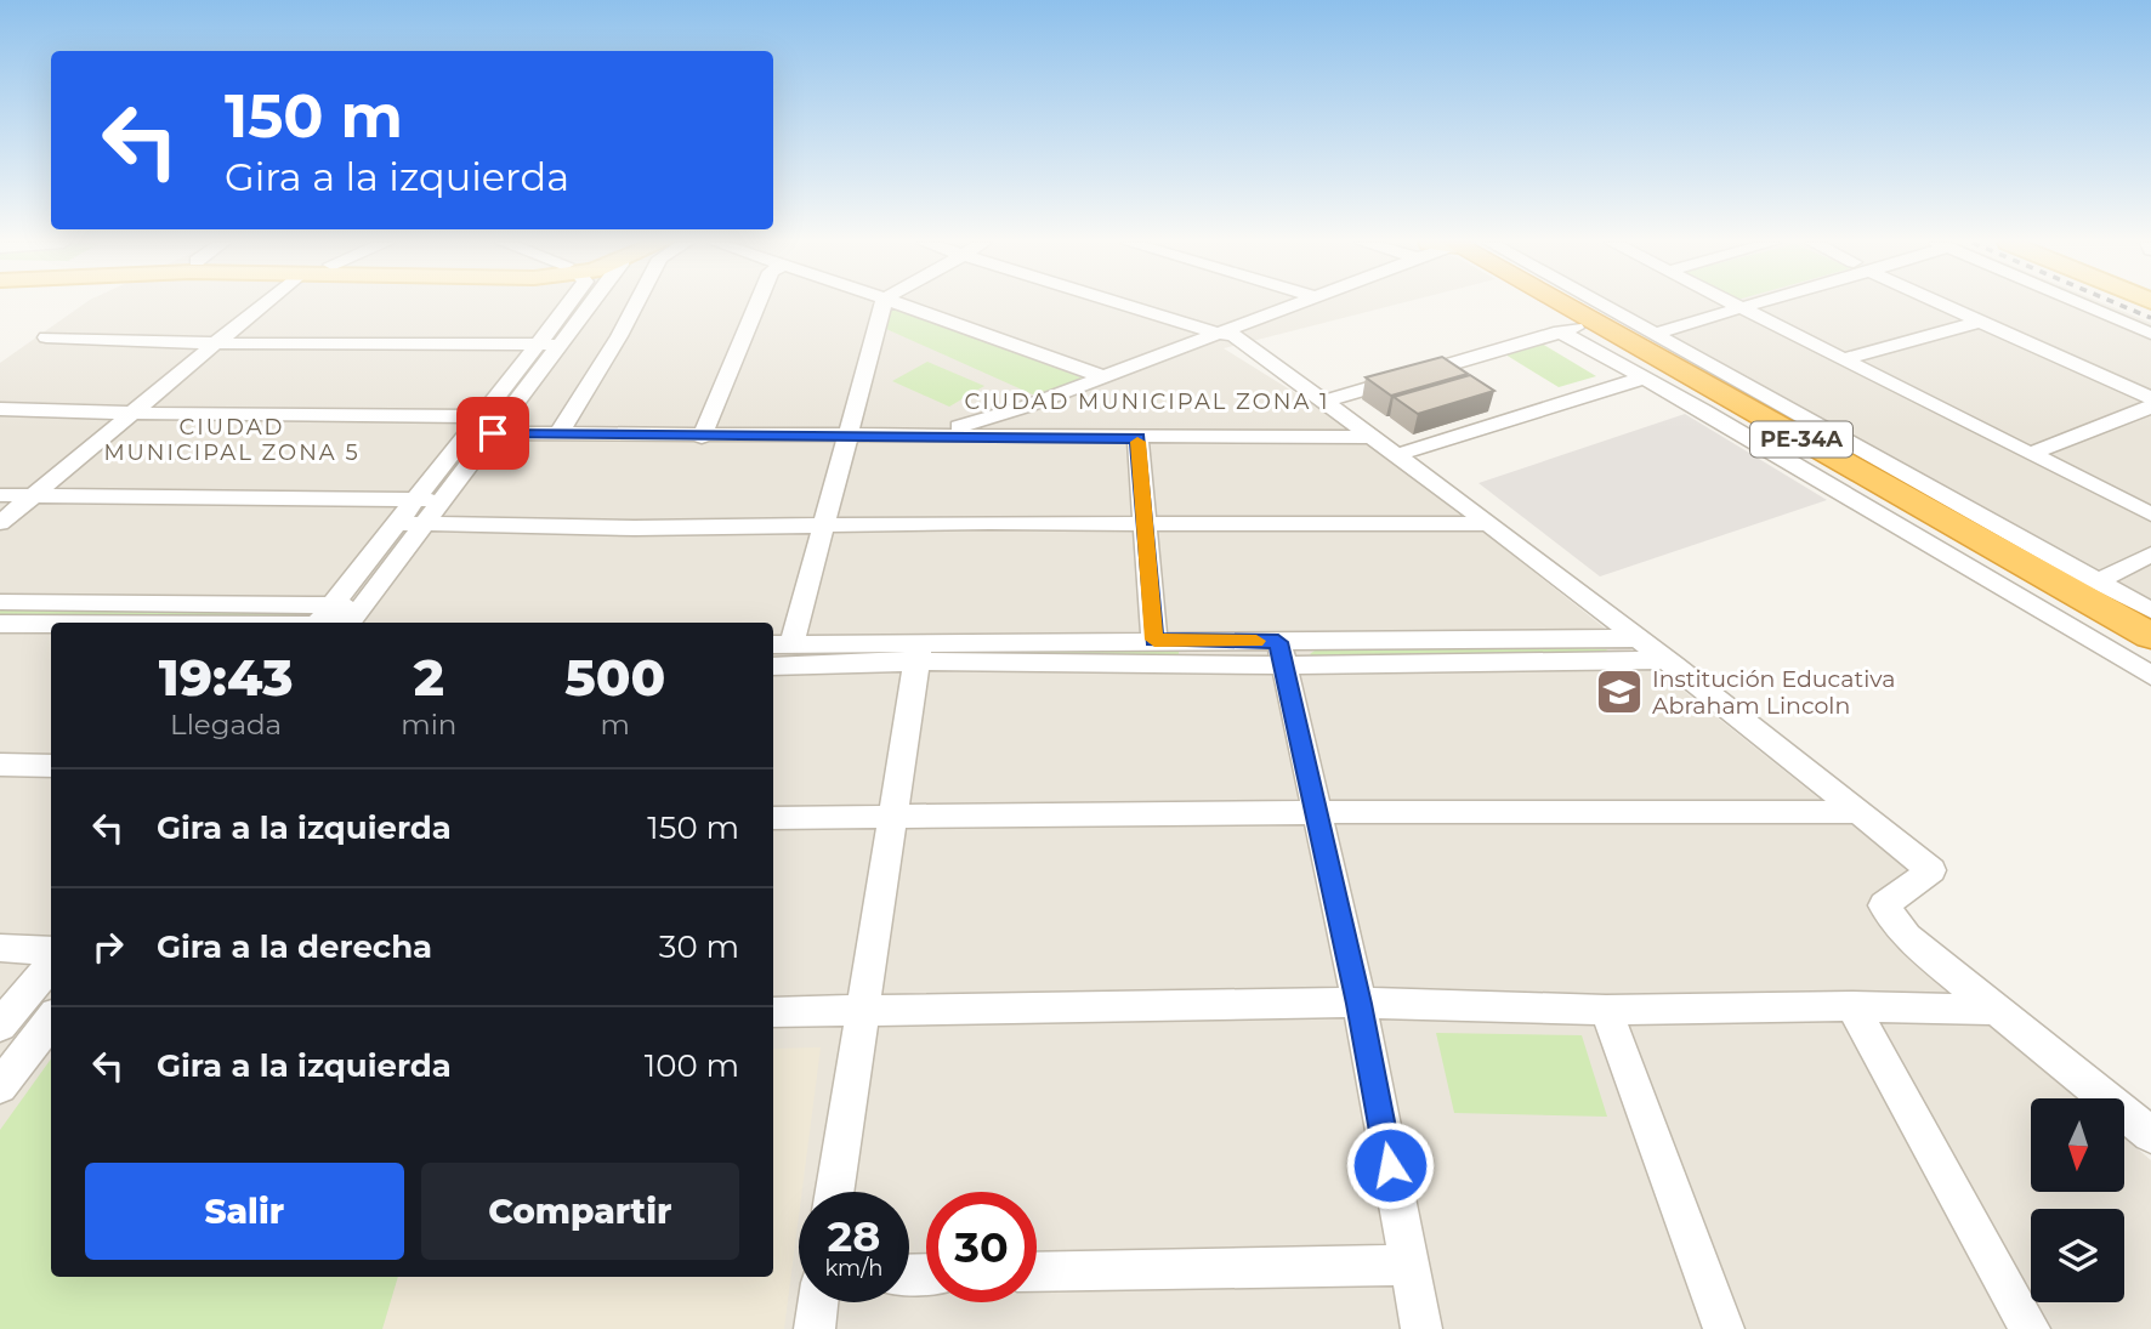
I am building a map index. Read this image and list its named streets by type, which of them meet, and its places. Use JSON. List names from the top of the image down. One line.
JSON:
{"streets":{"highway":["PE-34A"]},"districts":["CIUDAD MUNICIPAL ZONA 1","CIUDAD MUNICIPAL ZONA 5"],"places":{"school or university":["Institución Educativa Abraham Lincoln"]},"north":"bottom","page":{"turn":["150 m","Gira a la izquierda"],"eta":["19:43","Llegada","2","min","500","m"],"list":[{"name":"Gira a la izquierda","value":"150 m"},{"name":"Gira a la derecha","value":"30 m"},{"name":"Gira a la izquierda","value":"100 m"}],"buttons":["Salir","Compartir"],"speed":"28 km/h","limit":"30"}}
